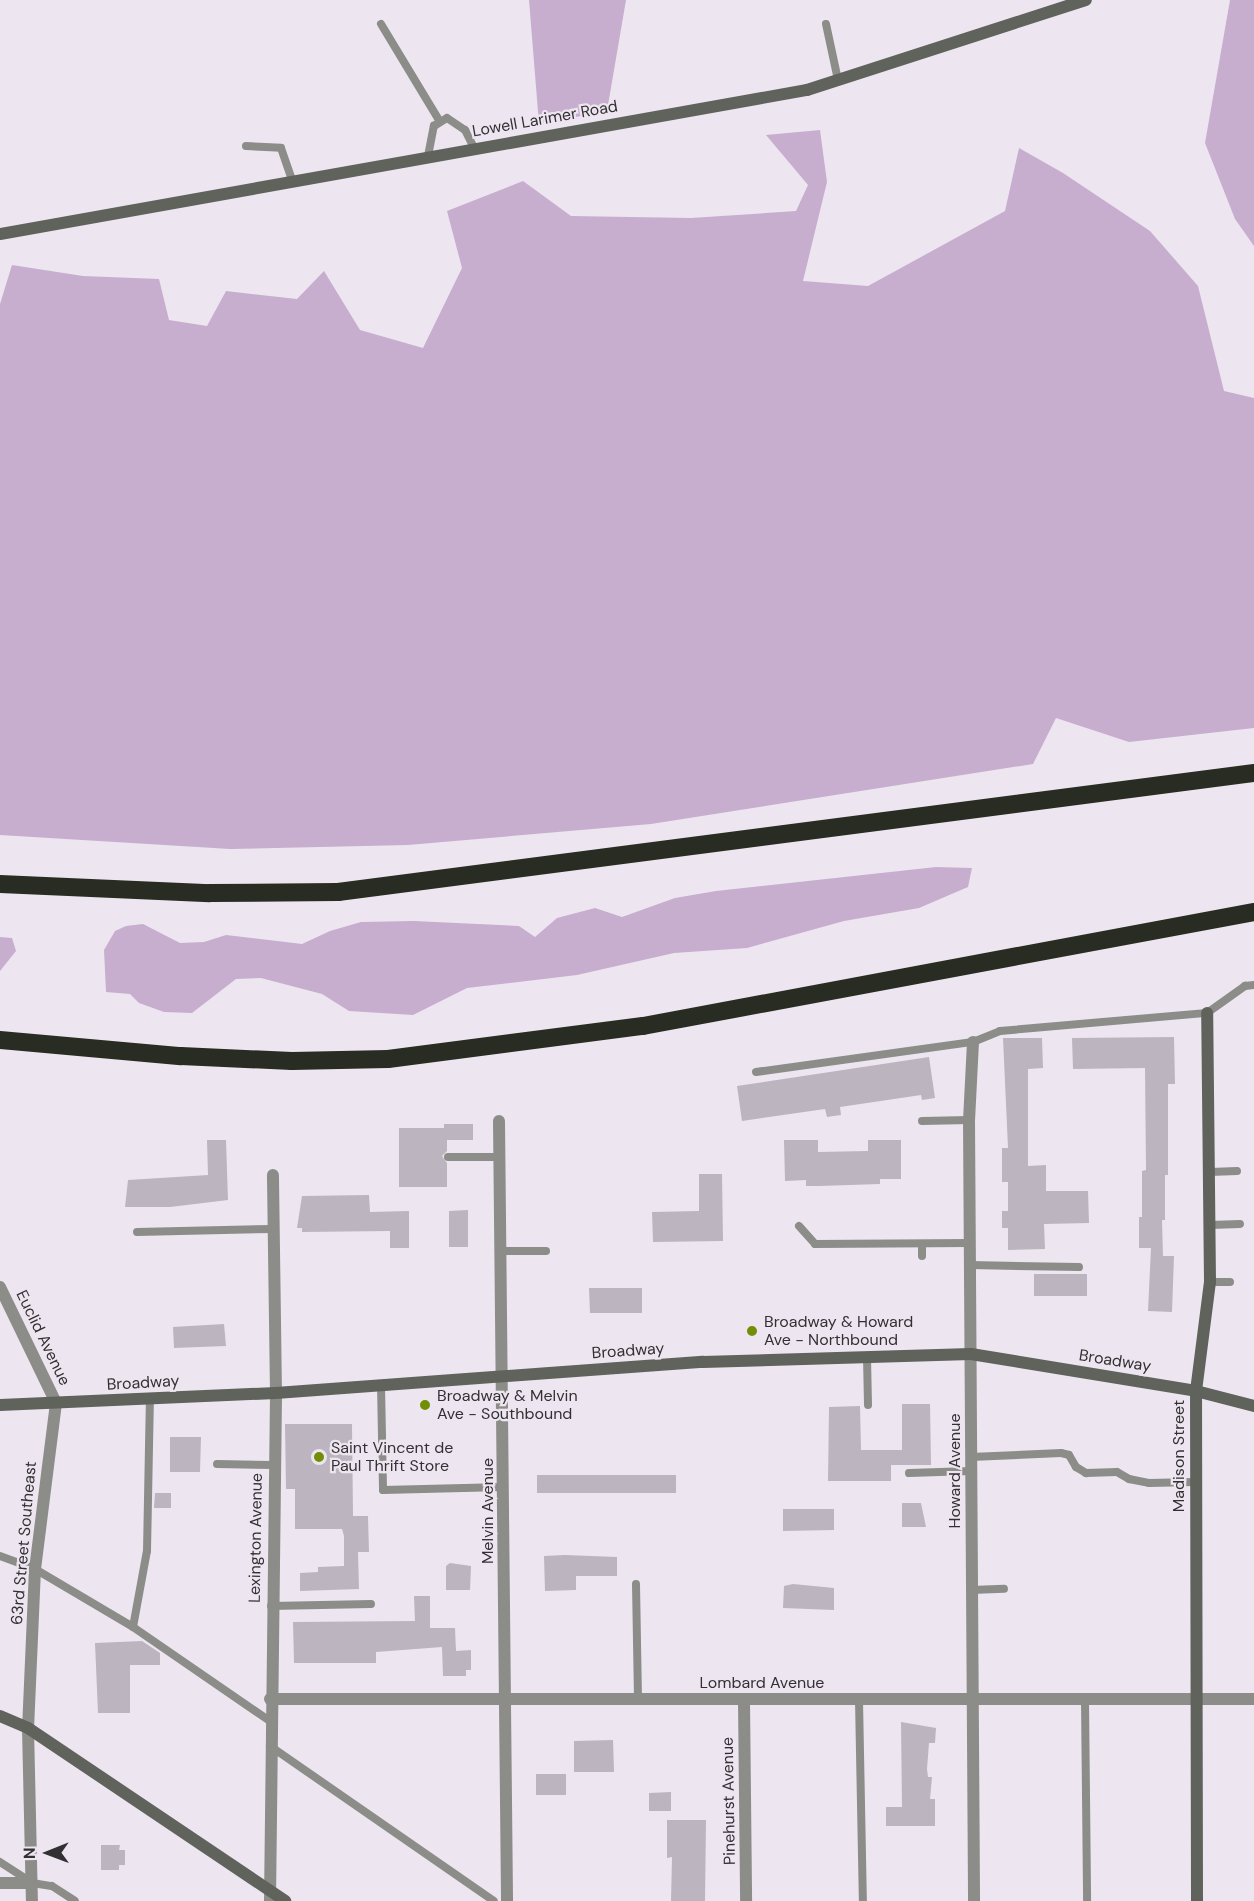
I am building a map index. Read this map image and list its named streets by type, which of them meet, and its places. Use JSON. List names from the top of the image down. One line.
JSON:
{"streets":{"street":["Lowell Larimer Road","Euclid Avenue","Broadway","Madison Street","Howard Avenue","Melvin Avenue","Lexington Avenue","63rd Street Southeast","Lombard Avenue","Pinehurst Avenue"]},"crossings":[["Euclid Avenue","Broadway"],["Euclid Avenue","63rd Street Southeast"],["Broadway","Madison Street"],["Broadway","Howard Avenue"],["Broadway","Melvin Avenue"],["Broadway","Lexington Avenue"],["Broadway","63rd Street Southeast"],["Madison Street","Lombard Avenue"],["Howard Avenue","Lombard Avenue"],["Melvin Avenue","Lombard Avenue"],["Lexington Avenue","Lombard Avenue"],["Lombard Avenue","Pinehurst Avenue"]],"places":["Broadway & Howard Ave - Northbound","Broadway & Melvin Ave - Southbound","Saint Vincent de Paul Thrift Store"],"north":"left"}
